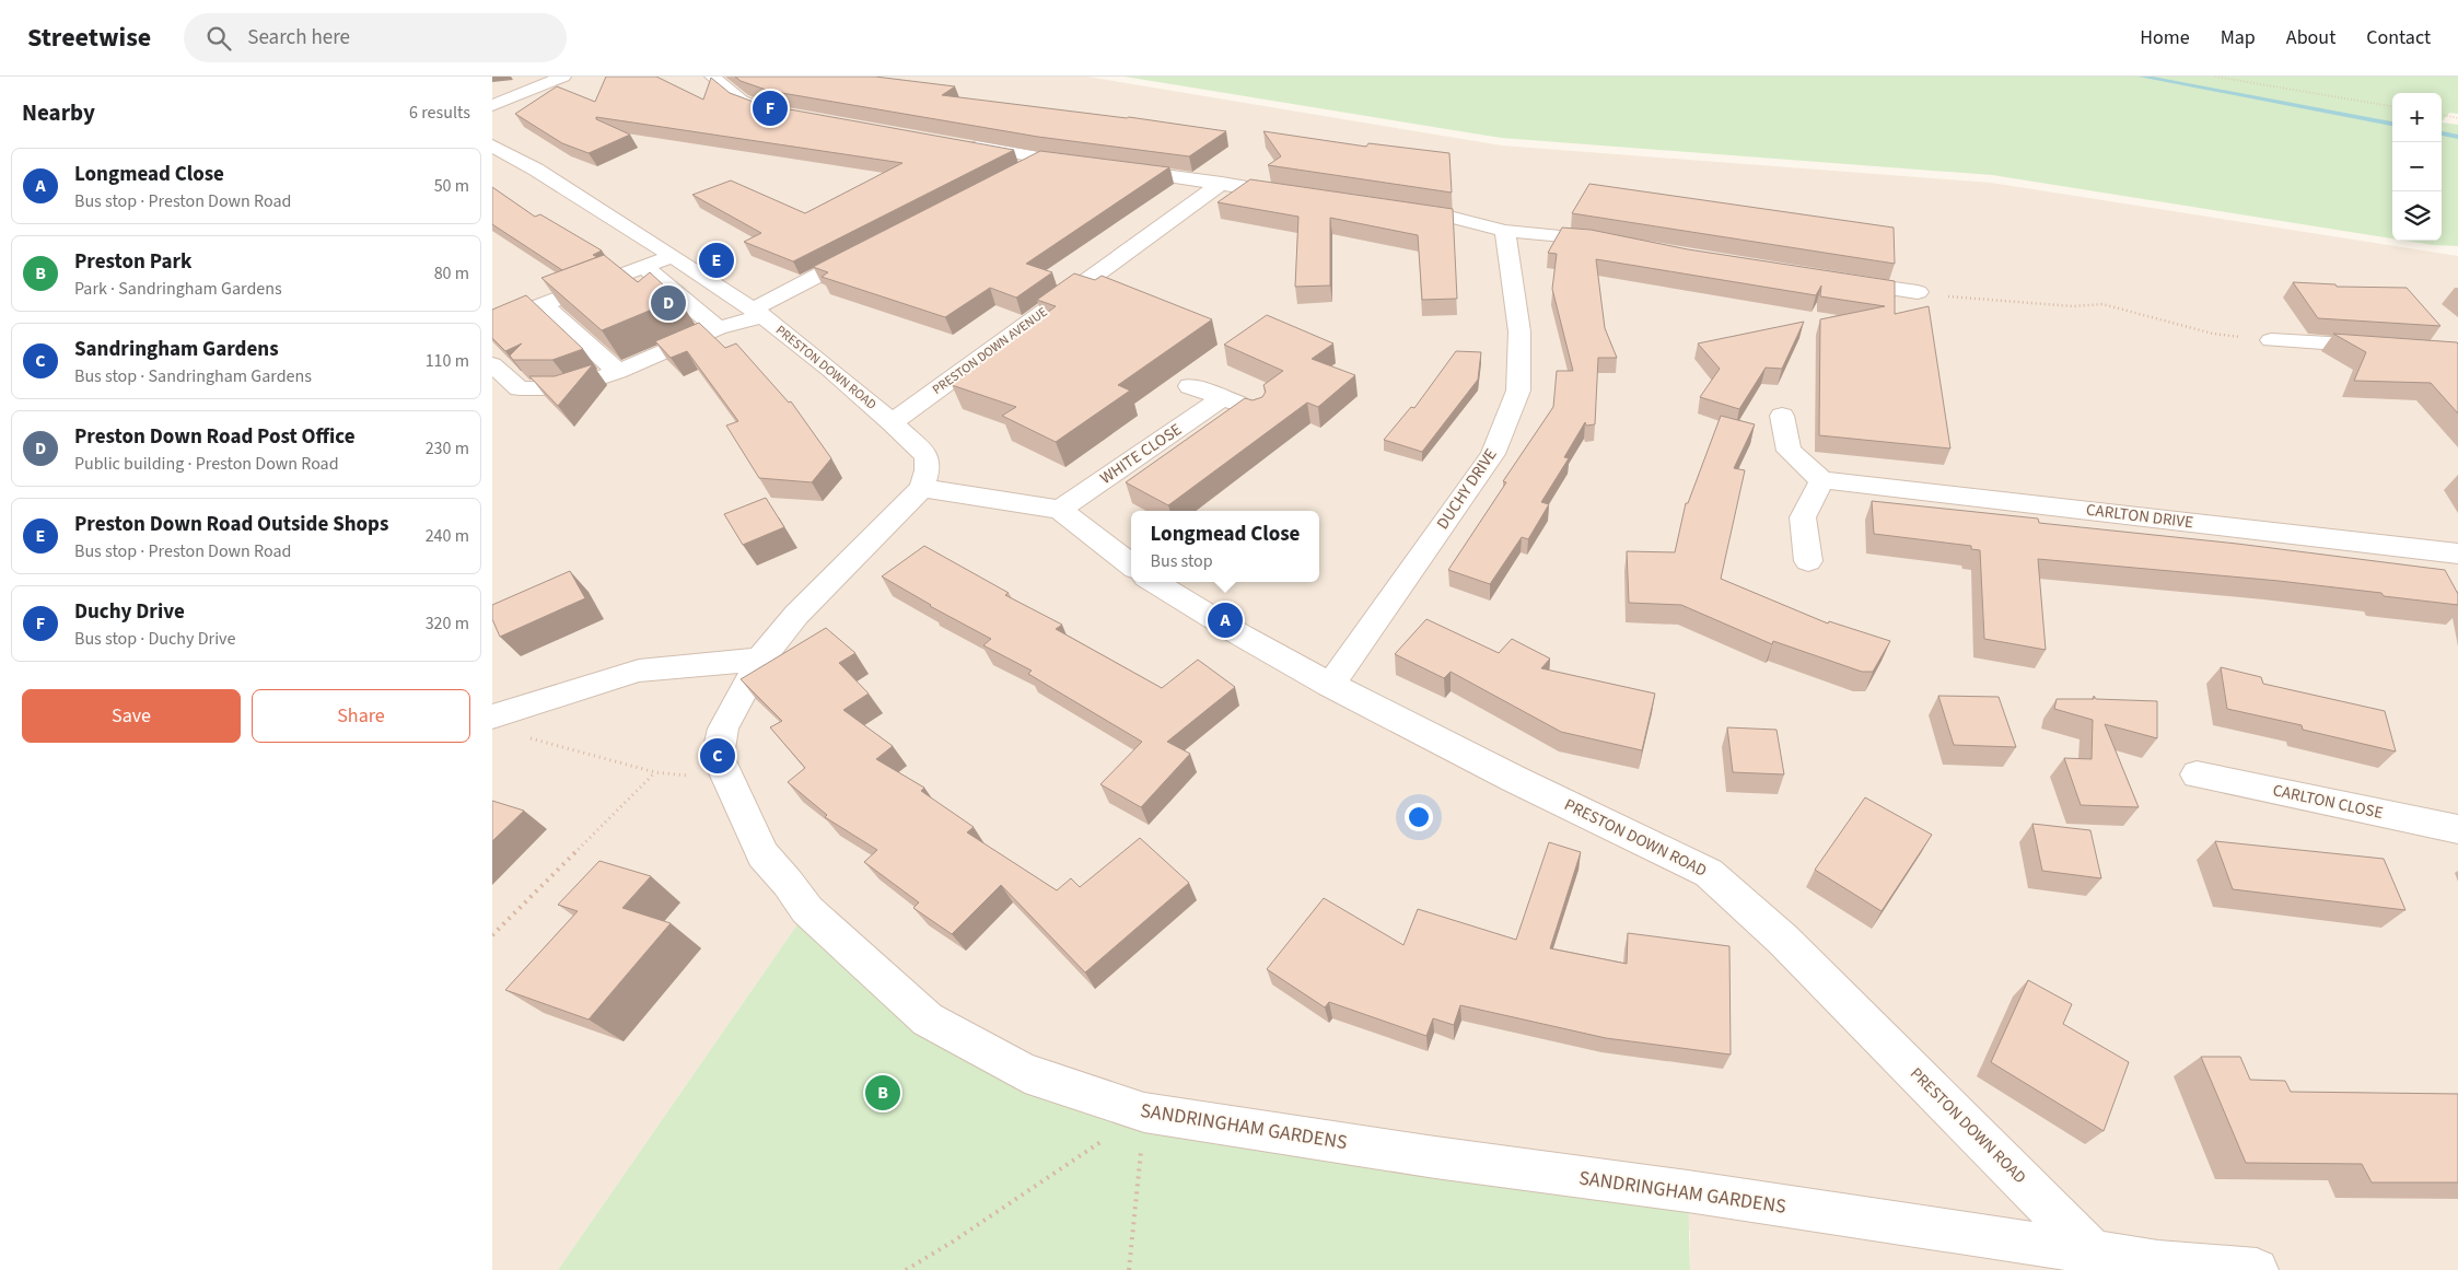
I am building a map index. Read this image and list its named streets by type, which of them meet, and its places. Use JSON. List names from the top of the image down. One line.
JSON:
{"streets":{"street":["PRESTON DOWN AVENUE","PRESTON DOWN ROAD","WHITE CLOSE","DUCHY DRIVE","CARLTON DRIVE","CARLTON CLOSE","SANDRINGHAM GARDENS"]},"crossings":[["PRESTON DOWN AVENUE","PRESTON DOWN ROAD"],["PRESTON DOWN ROAD","DUCHY DRIVE"],["PRESTON DOWN ROAD","SANDRINGHAM GARDENS"]],"page":{"header":"Streetwise","search":"Search here","nav":["Home","Map","About","Contact"],"heading":["Nearby","6 results"],"pins":["F","E","D","A","C","B"],"map_buttons":["+","−"],"list":[{"mark":"A","name":"Longmead Close","note":"Bus stop · Preston Down Road","value":"50 m"},{"mark":"B","name":"Preston Park","note":"Park · Sandringham Gardens","value":"80 m"},{"mark":"C","name":"Sandringham Gardens","note":"Bus stop · Sandringham Gardens","value":"110 m"},{"mark":"D","name":"Preston Down Road Post Office","note":"Public building · Preston Down Road","value":"230 m"},{"mark":"E","name":"Preston Down Road Outside Shops","note":"Bus stop · Preston Down Road","value":"240 m"},{"mark":"F","name":"Duchy Drive","note":"Bus stop · Duchy Drive","value":"320 m"}],"popup":["Longmead Close","Bus stop"],"buttons":["Save","Share"]}}
